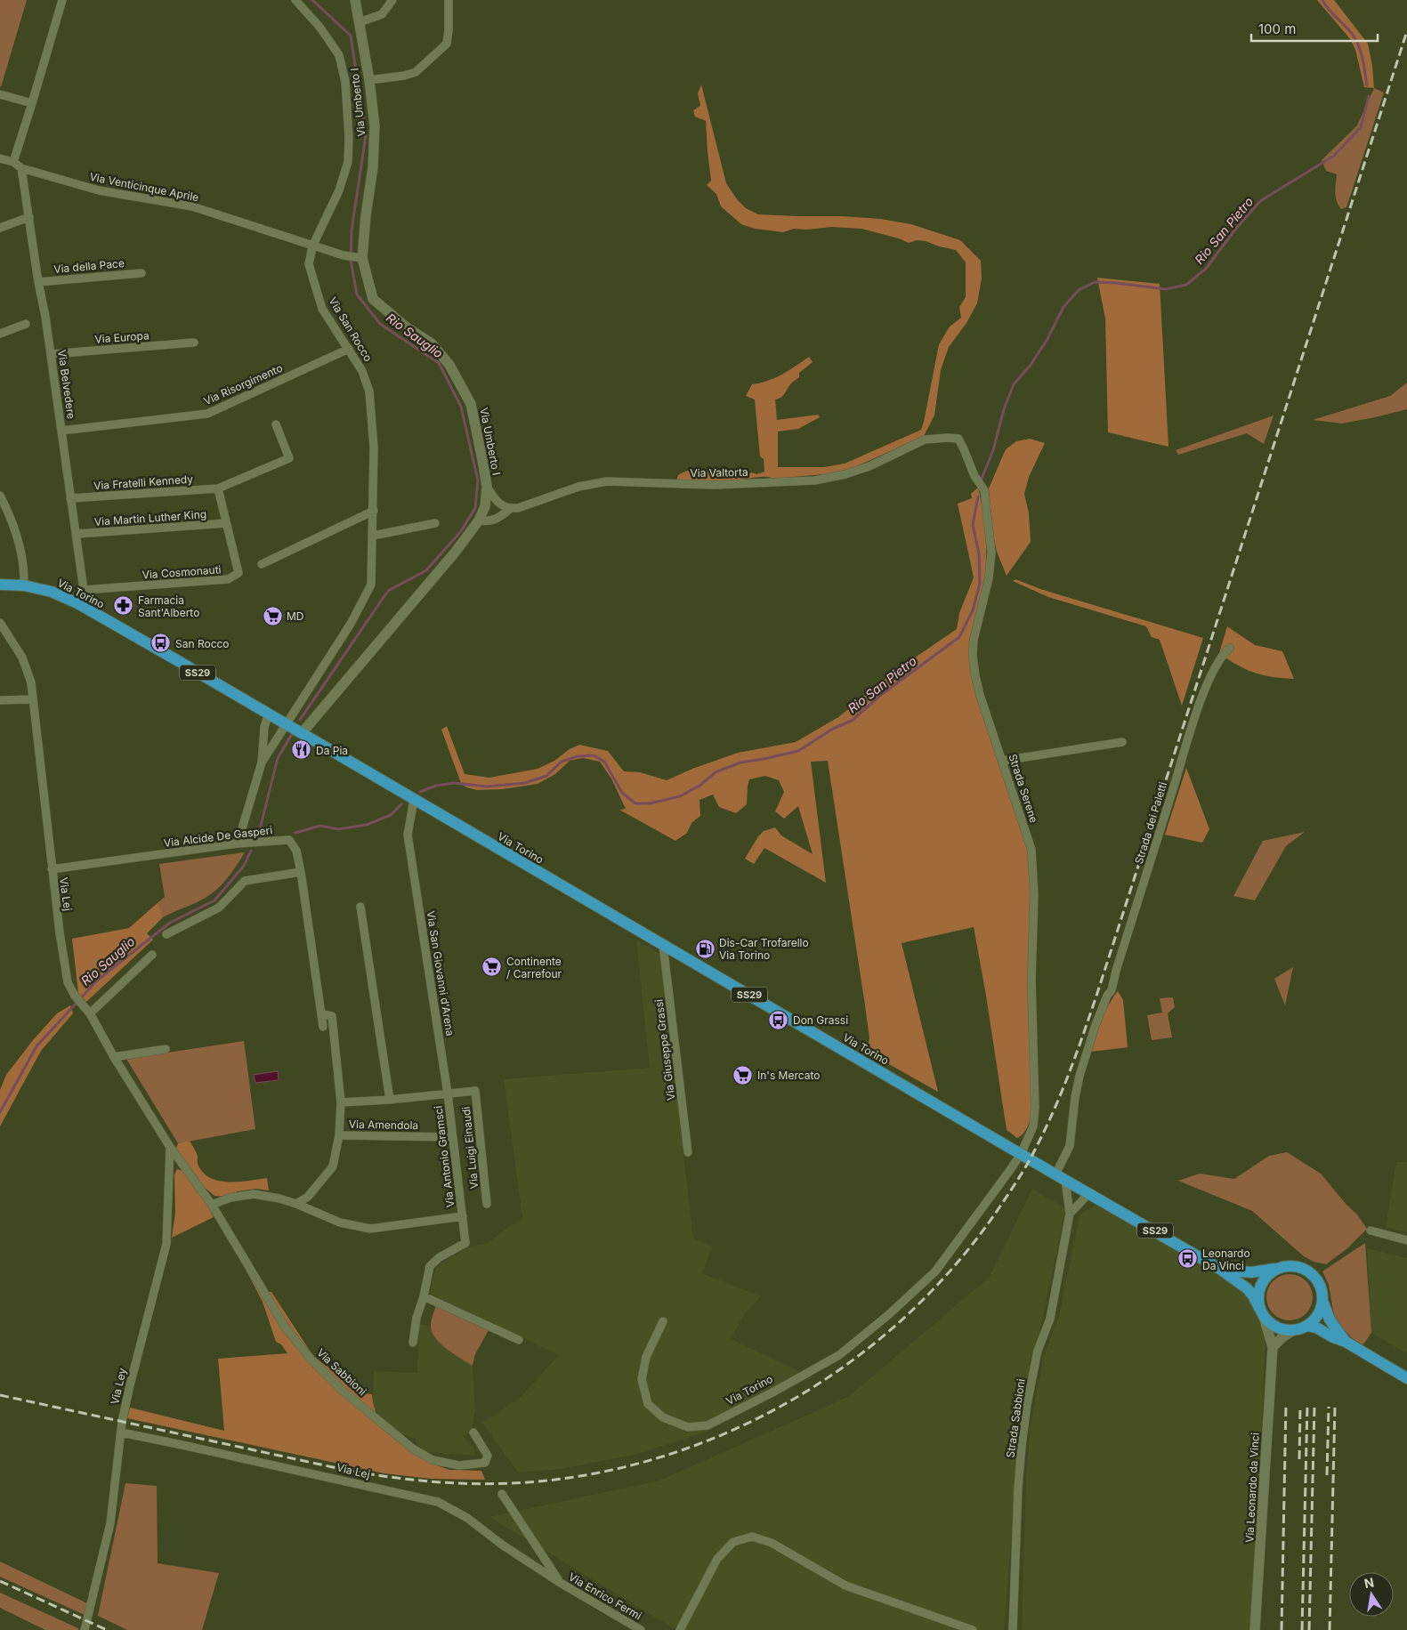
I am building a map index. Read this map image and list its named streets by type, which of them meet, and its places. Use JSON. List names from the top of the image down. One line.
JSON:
{"streets":{"main road":["Via Torino","SS29"],"street":["Via Umberto I","Via Venticinque Aprile","Via della Pace","Via San Rocco","Via Europa","Via Belvedere","Via Risorgimento","Via Valtorta","Via Fratelli Kennedy","Via Martin Luther King","Via Cosmonauti","Strada Serene","Strada dei Paletti","Via Alcide De Gasperi","Via Lej","Via San Giovanni d'Arena","Via Giuseppe Grassi","Via Amendola","Via Luigi Einaudi","Via Antonio Gramsci","Via Sabbioni","Via Ley","Strada Sabbioni","Via Leonardo da Vinci","Via Enrico Fermi"]},"crossings":[["Via Umberto I","Via Venticinque Aprile"],["Via Umberto I","Via Valtorta"],["Via Umberto I","Via Torino"],["Via Venticinque Aprile","Via San Rocco"],["Via Venticinque Aprile","Via Belvedere"],["Via della Pace","Via Belvedere"],["Via San Rocco","Via Risorgimento"],["Via San Rocco","Via Torino"],["Via Europa","Via Belvedere"],["Via Belvedere","Via Risorgimento"],["Via Belvedere","Via Fratelli Kennedy"],["Via Belvedere","Via Martin Luther King"],["Via Belvedere","Via Cosmonauti"],["Via Valtorta","Strada Serene"],["Via Fratelli Kennedy","Via Cosmonauti"],["Via Martin Luther King","Via Cosmonauti"],["Via Torino","Strada Serene"],["Via Torino","Strada dei Paletti"],["Via Torino","Via San Giovanni d'Arena"],["Via Torino","Via Giuseppe Grassi"],["Via Torino","Strada Sabbioni"],["Via Torino","Via Leonardo da Vinci"],["Strada dei Paletti","Strada Sabbioni"],["Via Alcide De Gasperi","Via Lej"],["Via Lej","Via Sabbioni"],["Via Lej","Via Ley"],["Via Lej","Via Enrico Fermi"],["Via San Giovanni d'Arena","Via Luigi Einaudi"],["Via San Giovanni d'Arena","Via Antonio Gramsci"],["Via Amendola","Via Antonio Gramsci"],["Via Luigi Einaudi","Via Antonio Gramsci"]],"water":["Rio San Pietro","Rio Sauglio"],"places":{"pharmacy":["Farmacia Sant'Alberto"],"supermarket":["MD","Continente / Carrefour","In's Mercato"],"bus stop":["San Rocco","Don Grassi","Leonardo Da Vinci"],"restaurant":["Da Pia"],"fuel station":["Dis-Car Trofarello Via Torino"]},"scale_bar":"100 m","north":"top"}
